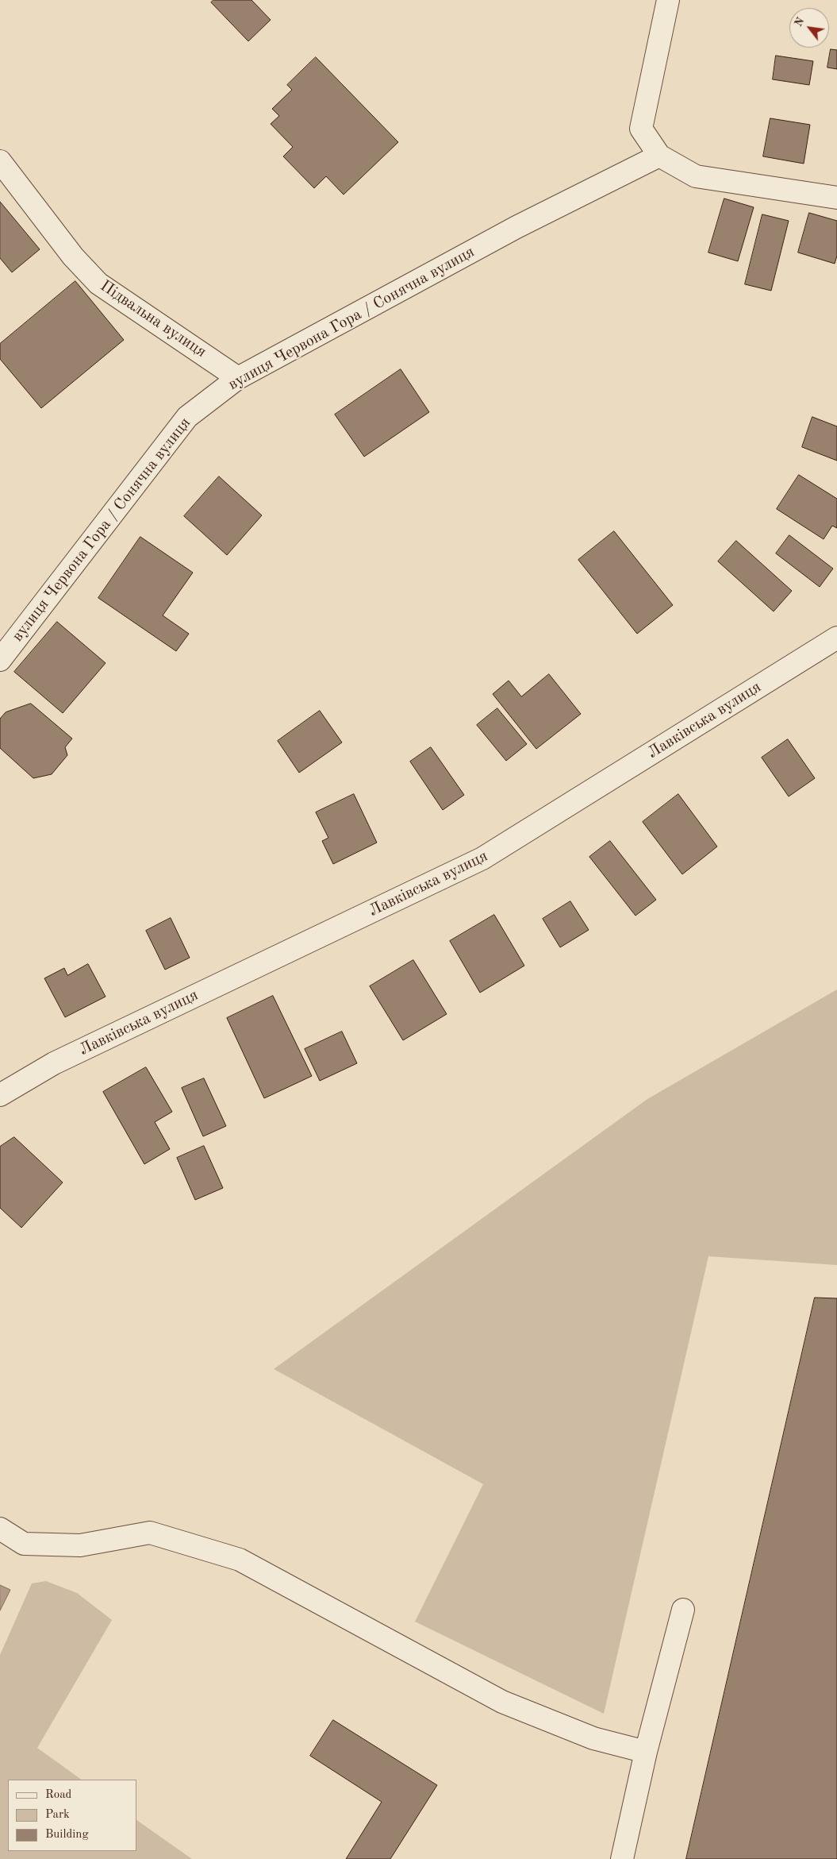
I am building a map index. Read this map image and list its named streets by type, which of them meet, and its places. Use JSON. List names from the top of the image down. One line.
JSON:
{"streets":{"street":["вулиця Червона Гора / Сонячна вулиця","Підвальна вулиця","Лавківська вулиця"]},"crossings":[["вулиця Червона Гора / Сонячна вулиця","Підвальна вулиця"]],"legend":["Road","Park","Building"],"north":"top left"}
